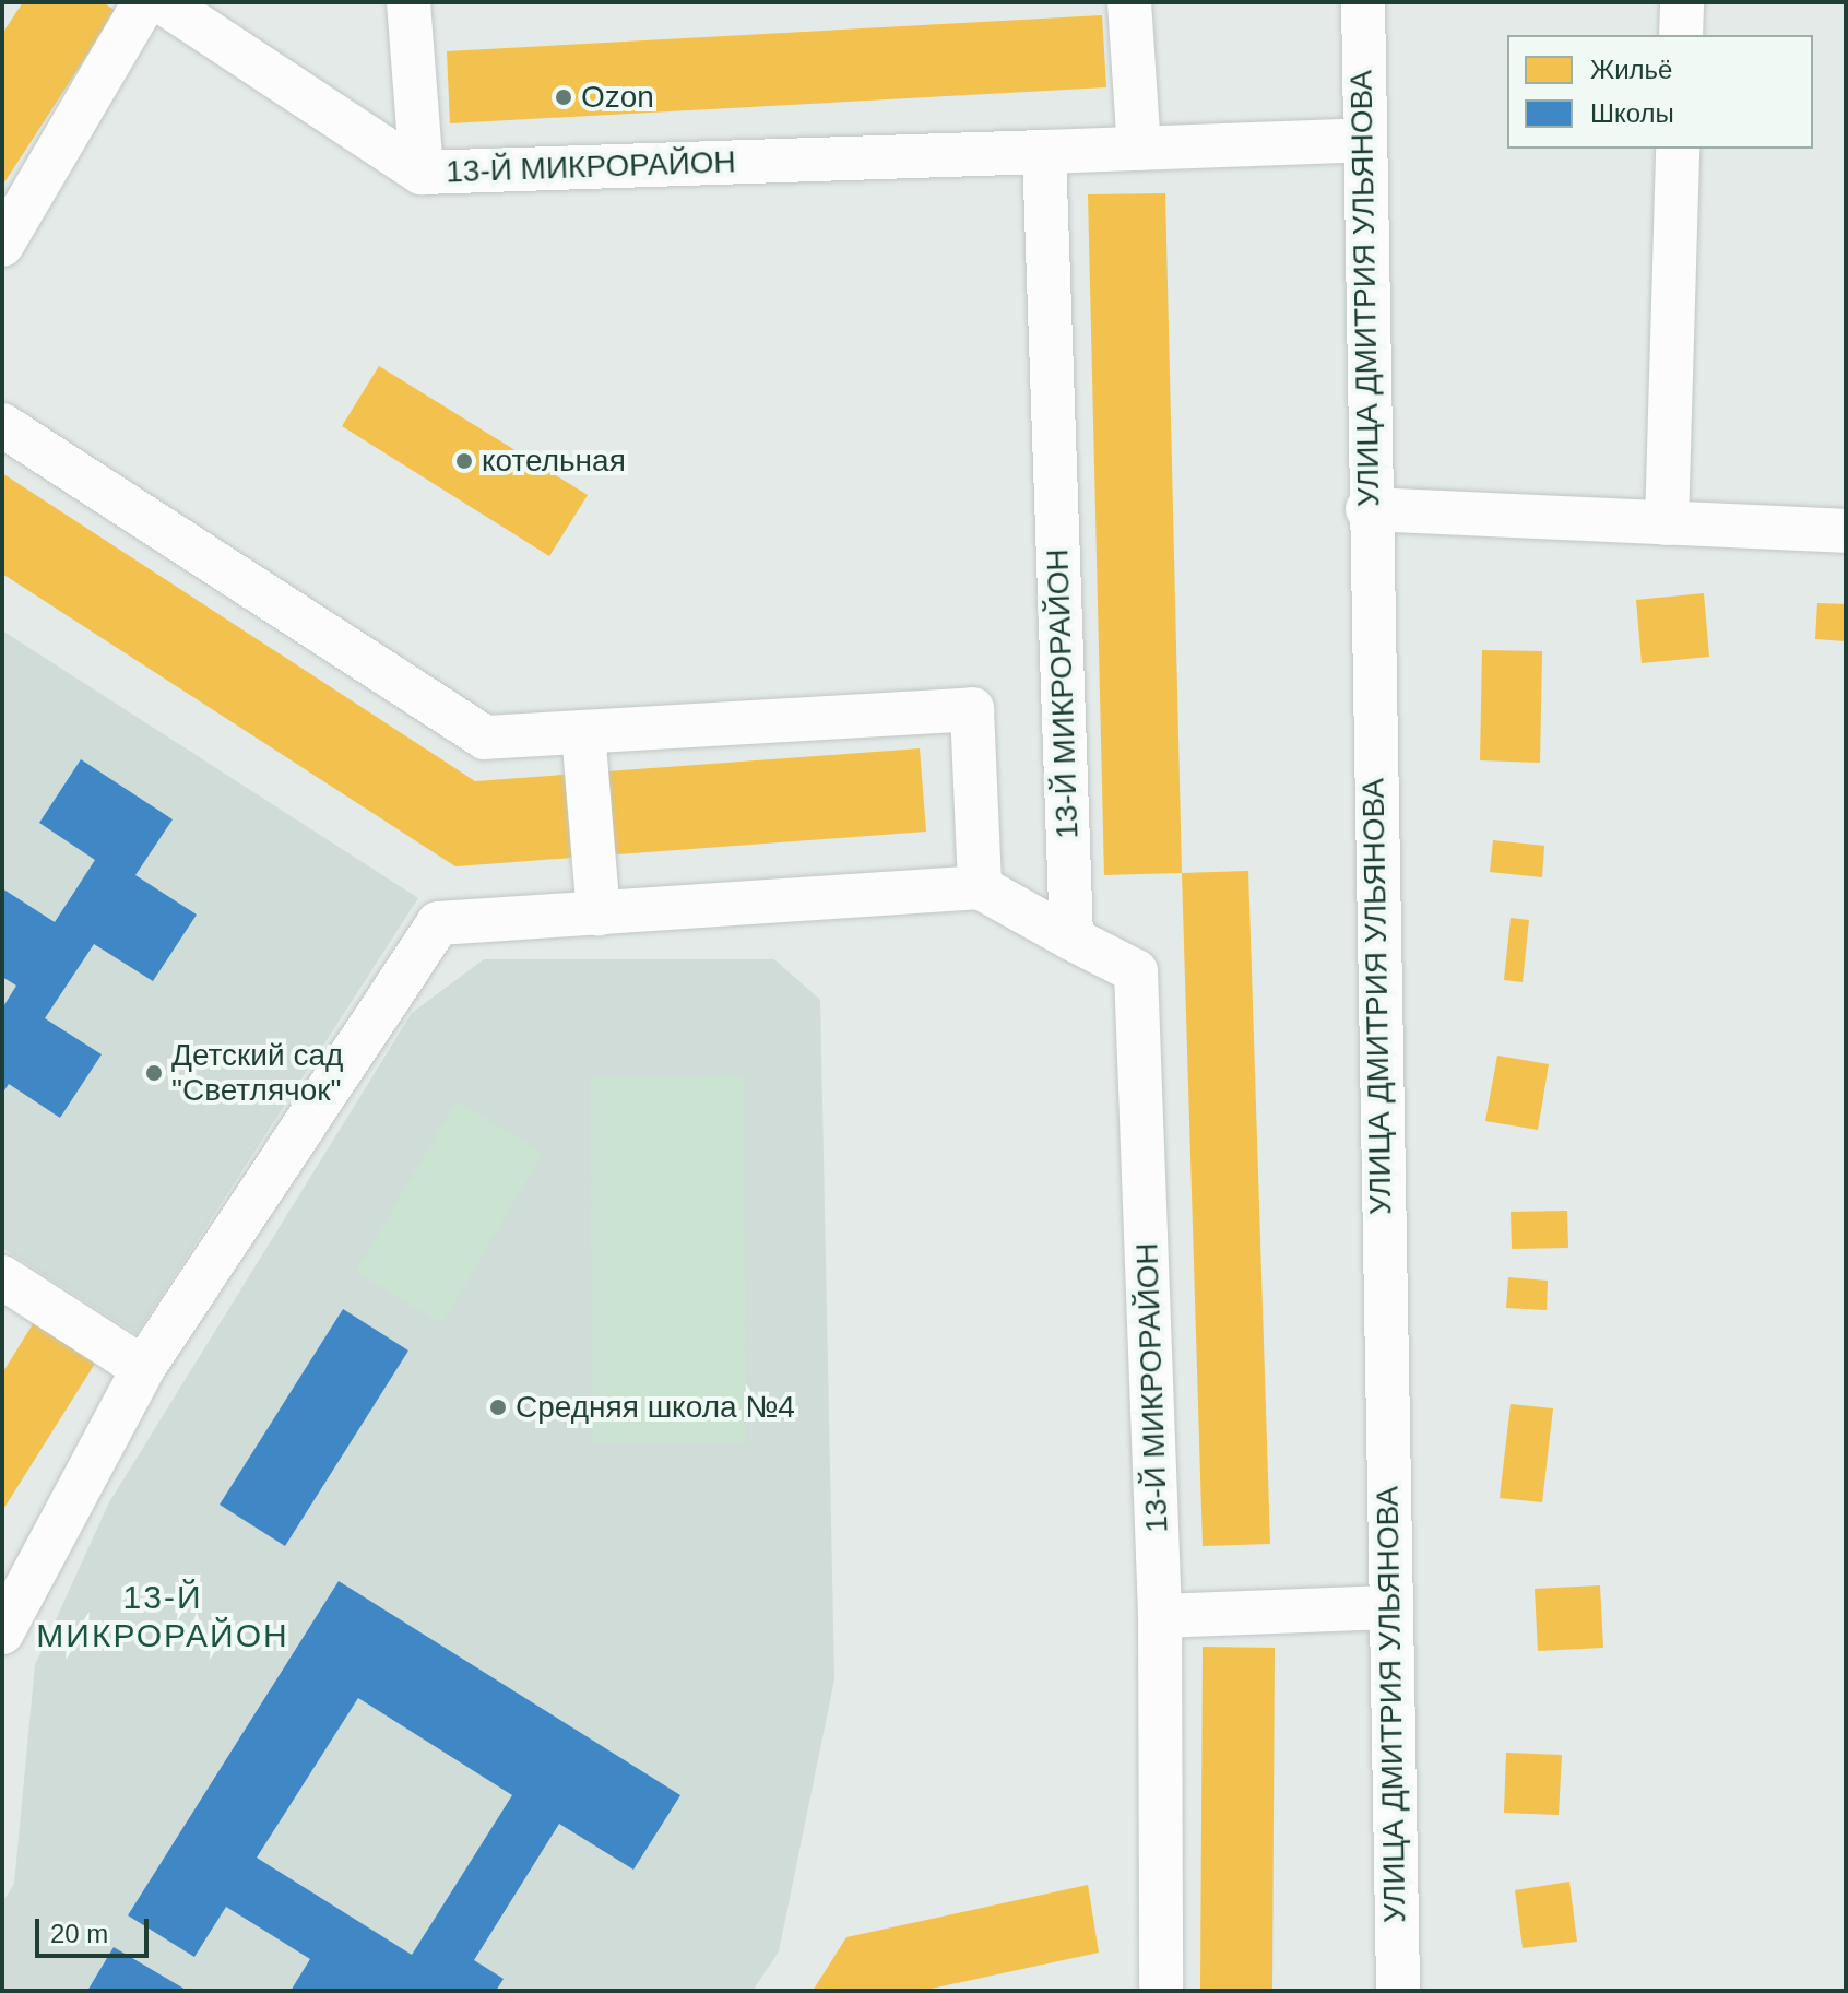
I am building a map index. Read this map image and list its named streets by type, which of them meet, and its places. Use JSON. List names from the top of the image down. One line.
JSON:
{"streets":{"street":["13-Й МИКРОРАЙОН","УЛИЦА ДМИТРИЯ УЛЬЯНОВА"]},"districts":["13-Й МИКРОРАЙОН"],"places":["Ozon","котельная","Детский сад \"Светлячок\"","Средняя школа №4"],"legend":["Жильё","Школы"],"scale_bar":"20 m"}
